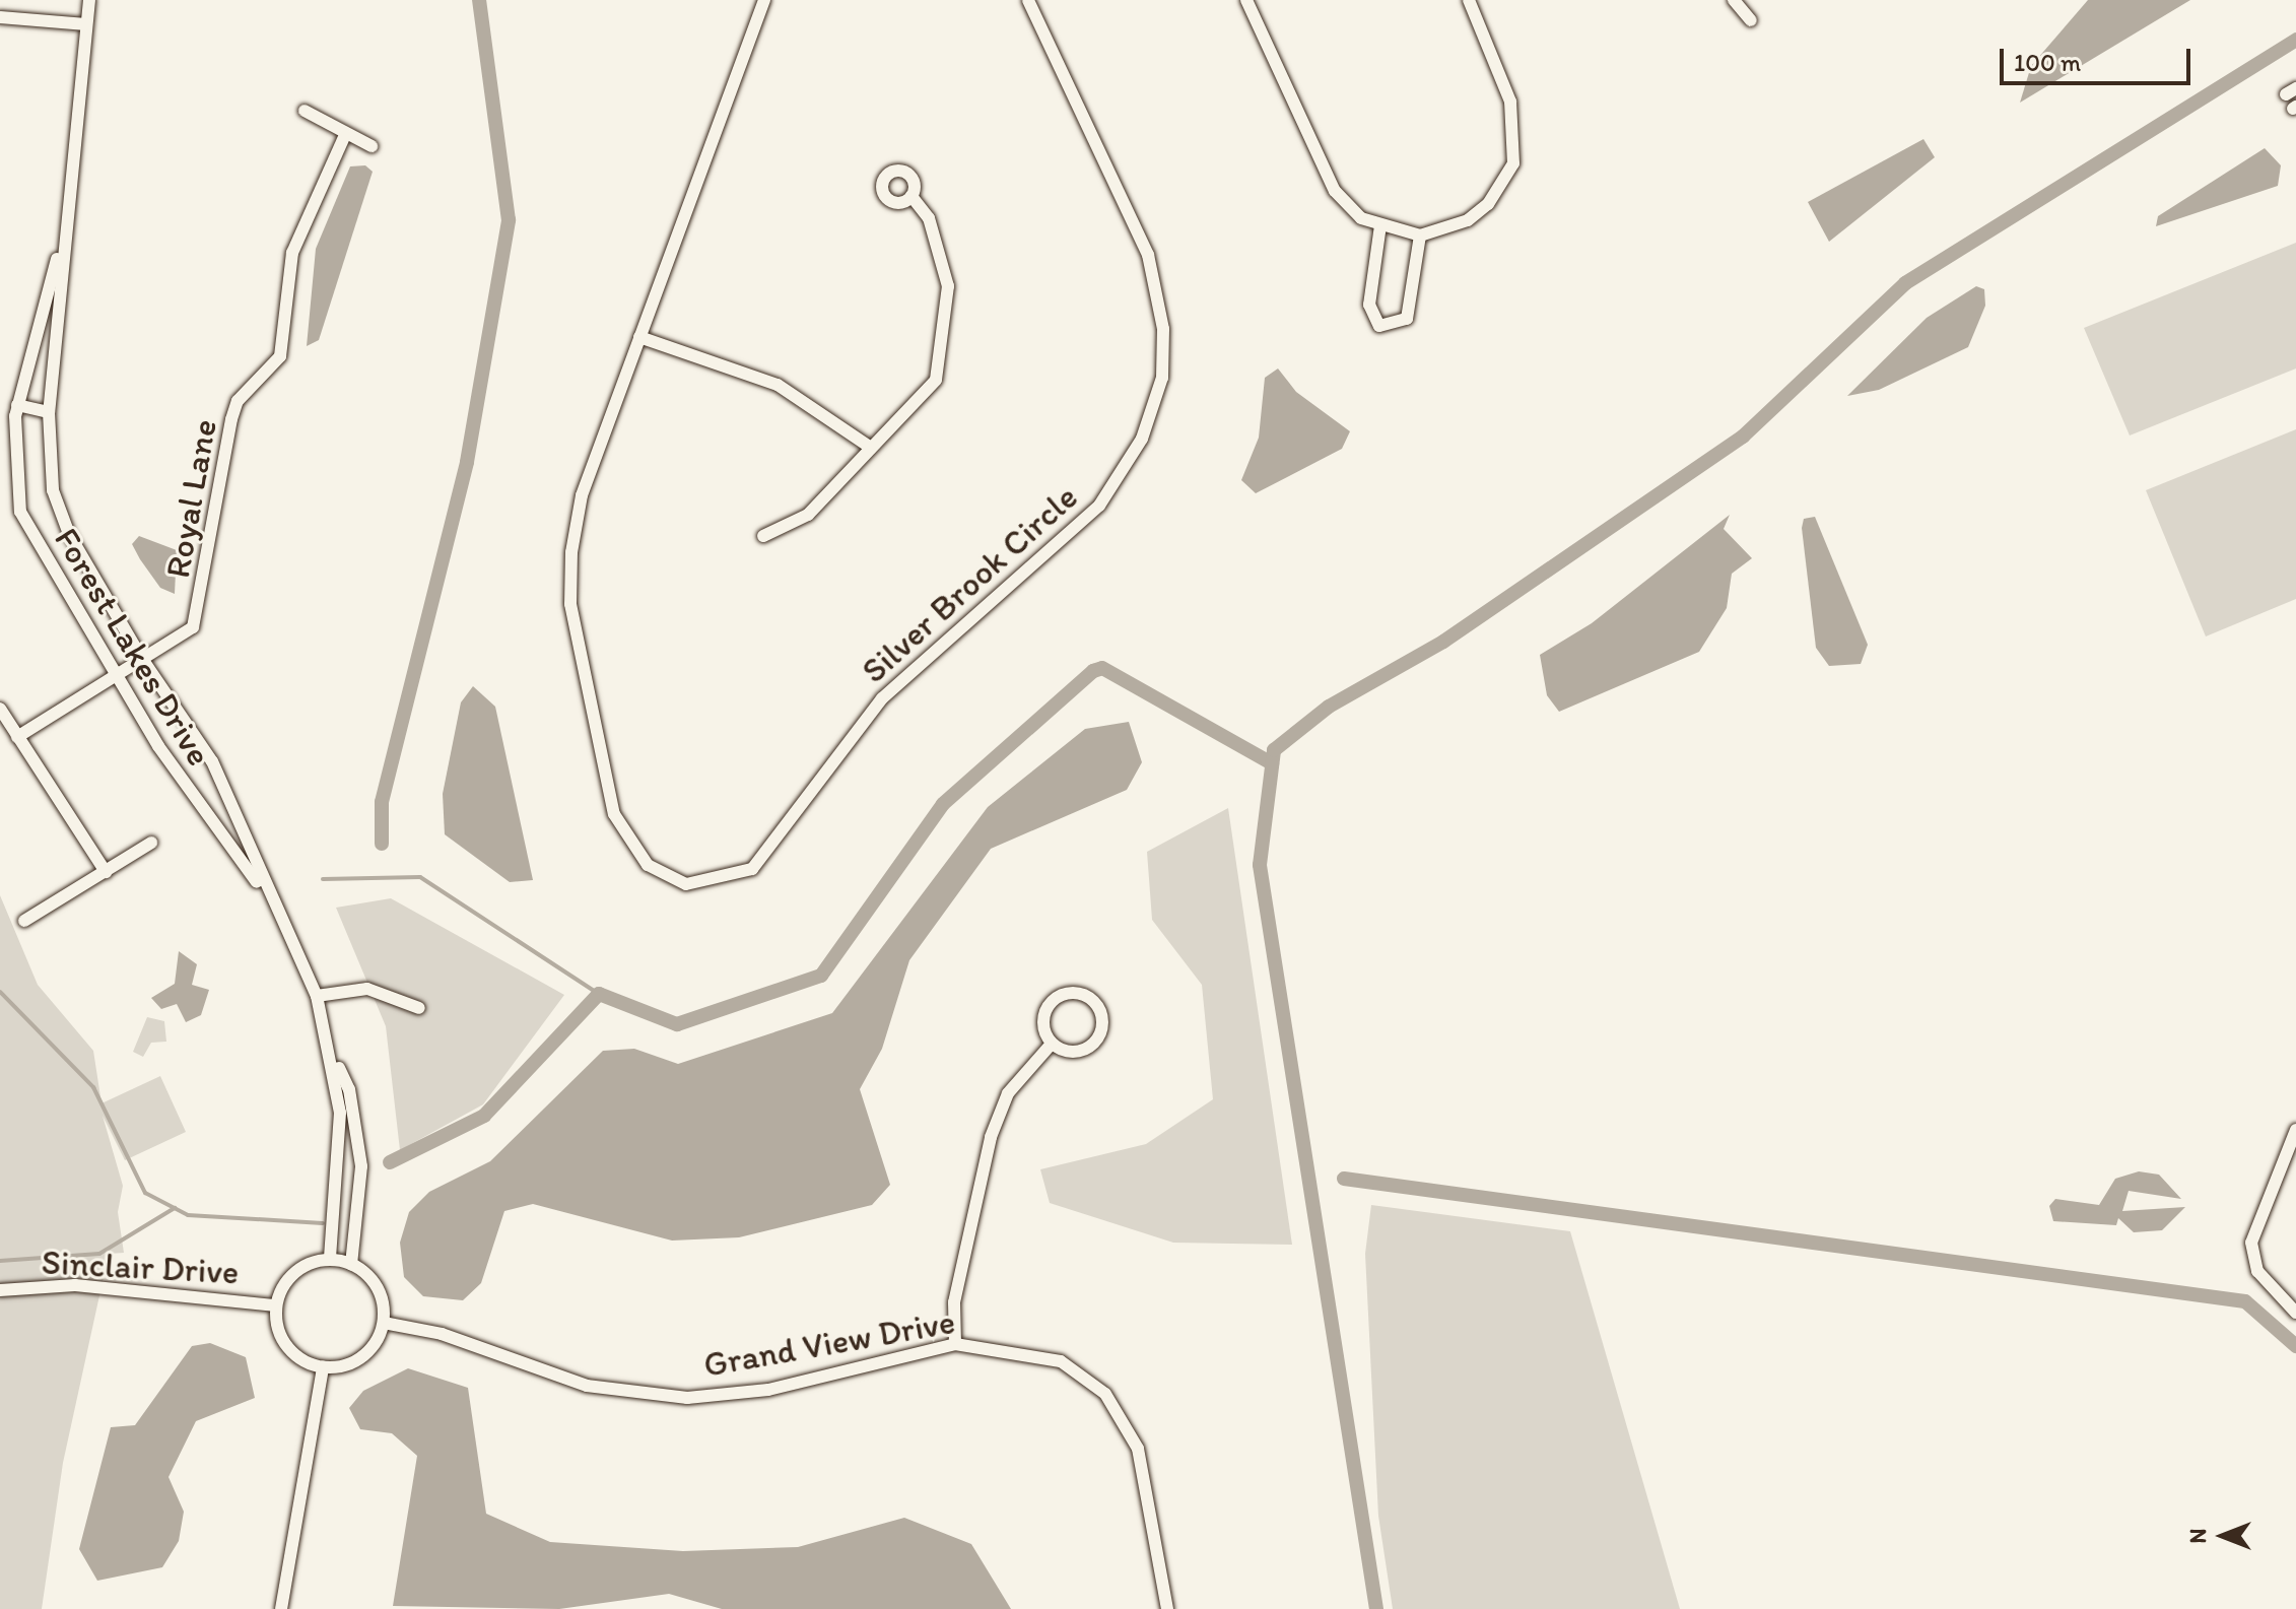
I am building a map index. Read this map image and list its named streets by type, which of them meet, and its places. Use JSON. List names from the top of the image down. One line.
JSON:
{"streets":{"street":["Royal Lane","Silver Brook Circle","Forest Lakes Drive","Sinclair Drive","Grand View Drive"]},"crossings":[["Royal Lane","Forest Lakes Drive"],["Forest Lakes Drive","Sinclair Drive"],["Forest Lakes Drive","Grand View Drive"],["Sinclair Drive","Grand View Drive"]],"scale_bar":"100 m","north":"left"}
